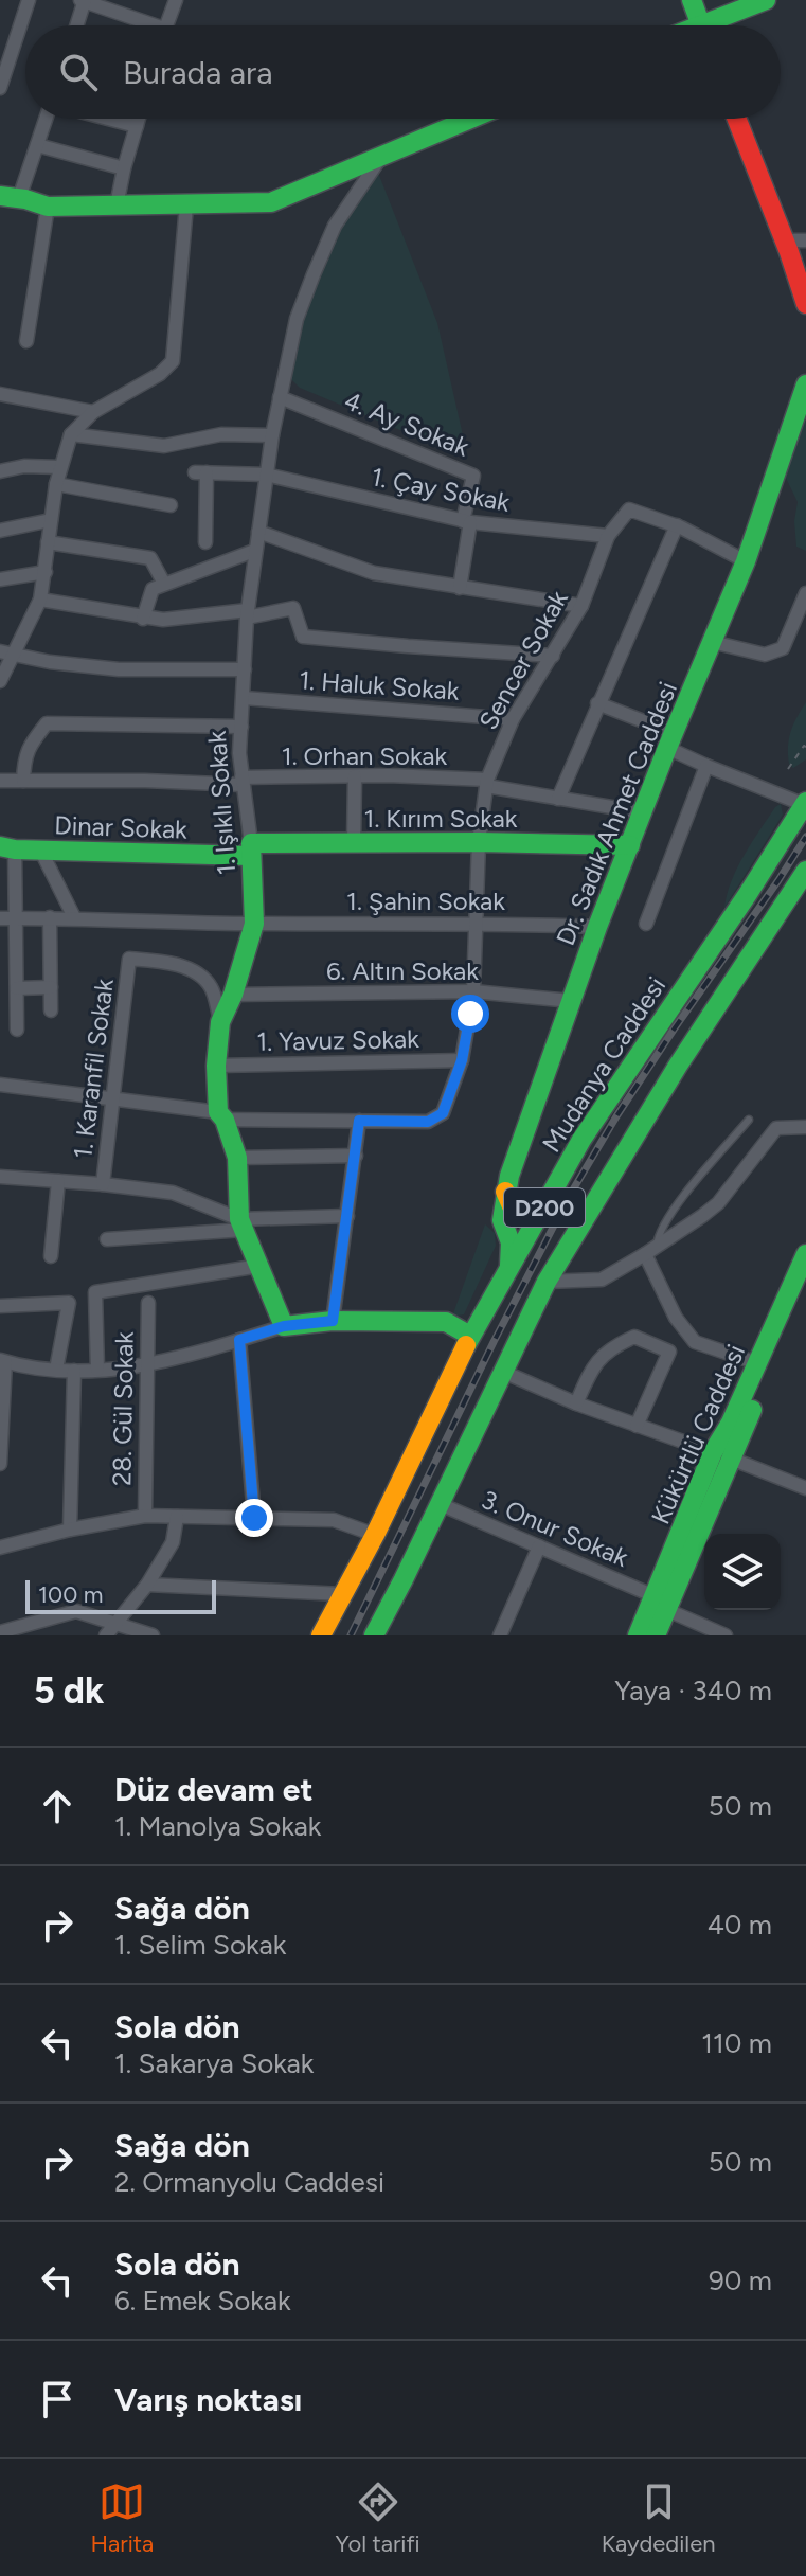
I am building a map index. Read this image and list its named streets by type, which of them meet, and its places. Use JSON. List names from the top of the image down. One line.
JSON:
{"streets":{"main road":["1. Işıklı Sokak","Dr. Sadık Ahmet Caddesi","1. Kırım Sokak","Dinar Sokak","Mudanya Caddesi","D200","Kükürtlü Caddesi"],"street":["4. Ay Sokak","1. Çay Sokak","Sencer Sokak","1. Haluk Sokak","1. Orhan Sokak","1. Şahin Sokak","6. Altın Sokak","1. Yavuz Sokak","1. Karanfil Sokak","28. Gül Sokak","3. Onur Sokak"]},"crossings":[["4. Ay Sokak","1. Çay Sokak"],["4. Ay Sokak","1. Işıklı Sokak"],["1. Çay Sokak","Sencer Sokak"],["1. Çay Sokak","1. Işıklı Sokak"],["Sencer Sokak","1. Haluk Sokak"],["Sencer Sokak","1. Orhan Sokak"],["Sencer Sokak","1. Kırım Sokak"],["Sencer Sokak","1. Şahin Sokak"],["Sencer Sokak","6. Altın Sokak"],["Sencer Sokak","1. Yavuz Sokak"],["1. Haluk Sokak","1. Işıklı Sokak"],["1. Orhan Sokak","1. Işıklı Sokak"],["1. Orhan Sokak","Dr. Sadık Ahmet Caddesi"],["1. Işıklı Sokak","1. Kırım Sokak"],["1. Işıklı Sokak","Dinar Sokak"],["1. Işıklı Sokak","1. Şahin Sokak"],["1. Işıklı Sokak","6. Altın Sokak"],["1. Işıklı Sokak","1. Yavuz Sokak"],["1. Işıklı Sokak","1. Karanfil Sokak"],["Dr. Sadık Ahmet Caddesi","1. Kırım Sokak"],["Dr. Sadık Ahmet Caddesi","1. Şahin Sokak"],["Dr. Sadık Ahmet Caddesi","6. Altın Sokak"],["Dr. Sadık Ahmet Caddesi","Mudanya Caddesi"],["1. Kırım Sokak","Dinar Sokak"],["Dinar Sokak","1. Şahin Sokak"],["D200","3. Onur Sokak"],["Kükürtlü Caddesi","3. Onur Sokak"]],"scale_bar":"100 m","page":{"search":"Burada ara","scale":"100 m","heading":["5 dk","Yaya · 340 m"],"list":[["Düz devam et","1. Manolya Sokak","50 m"],["Sağa dön","1. Selim Sokak","40 m"],["Sola dön","1. Sakarya Sokak","110 m"],["Sağa dön","2. Ormanyolu Caddesi","50 m"],["Sola dön","6. Emek Sokak","90 m"],"Varış noktası"],"nav":["Harita","Yol tarifi","Kaydedilen"]}}
